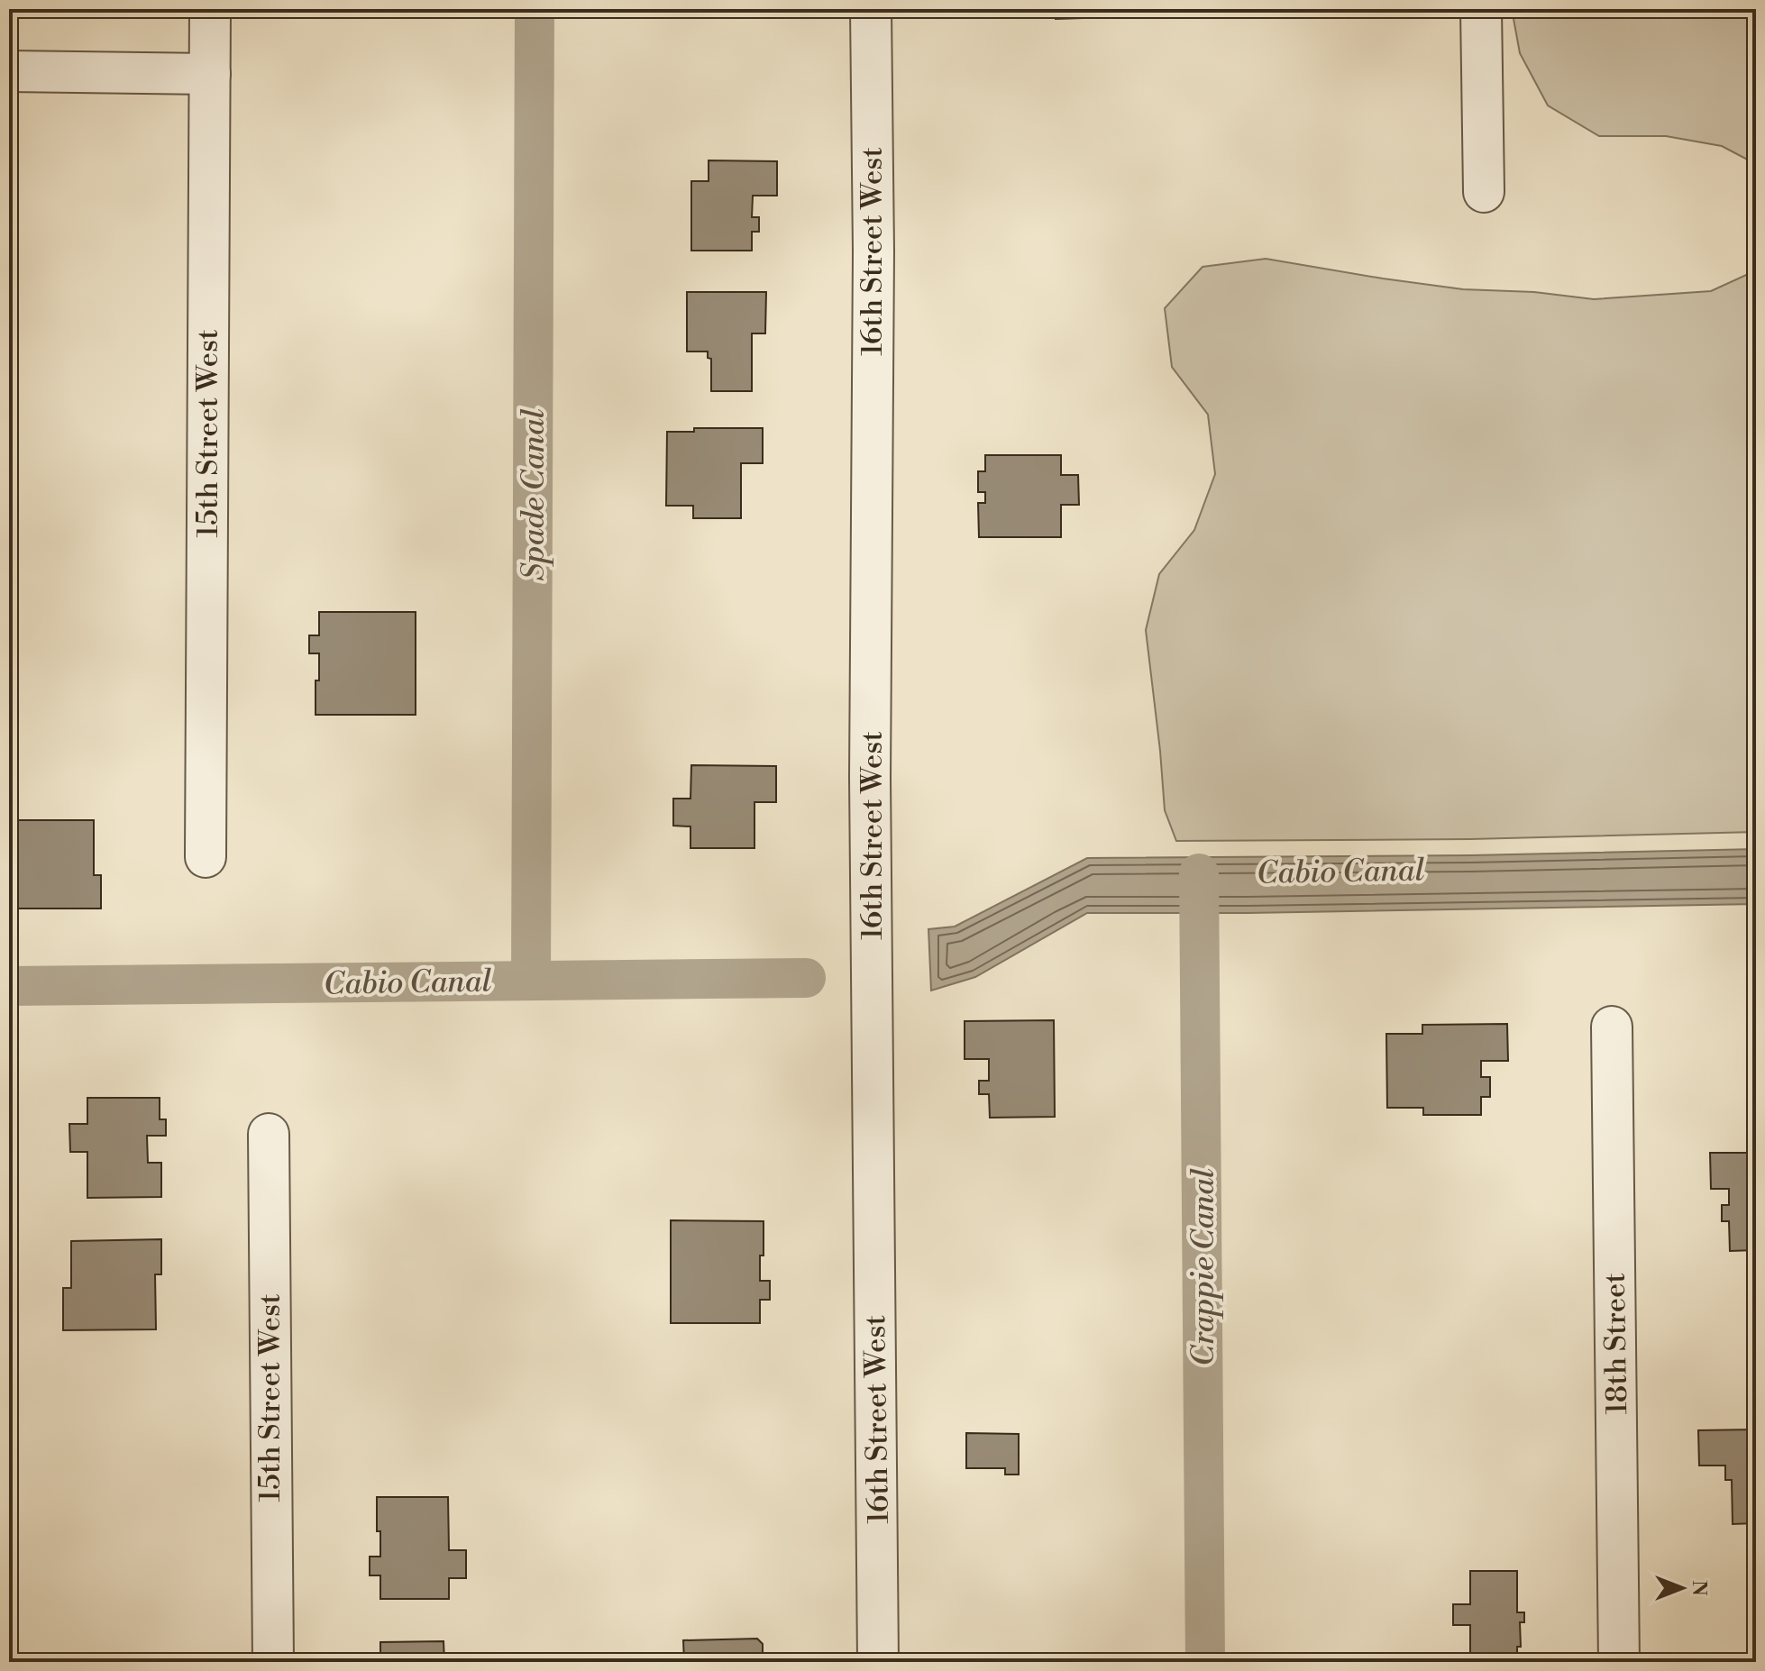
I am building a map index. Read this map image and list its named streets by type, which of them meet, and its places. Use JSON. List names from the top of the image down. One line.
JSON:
{"streets":{"street":["16th Street West","15th Street West","18th Street"]},"water":["Spade Canal","Cabio Canal","Crappie Canal"],"north":"right"}
